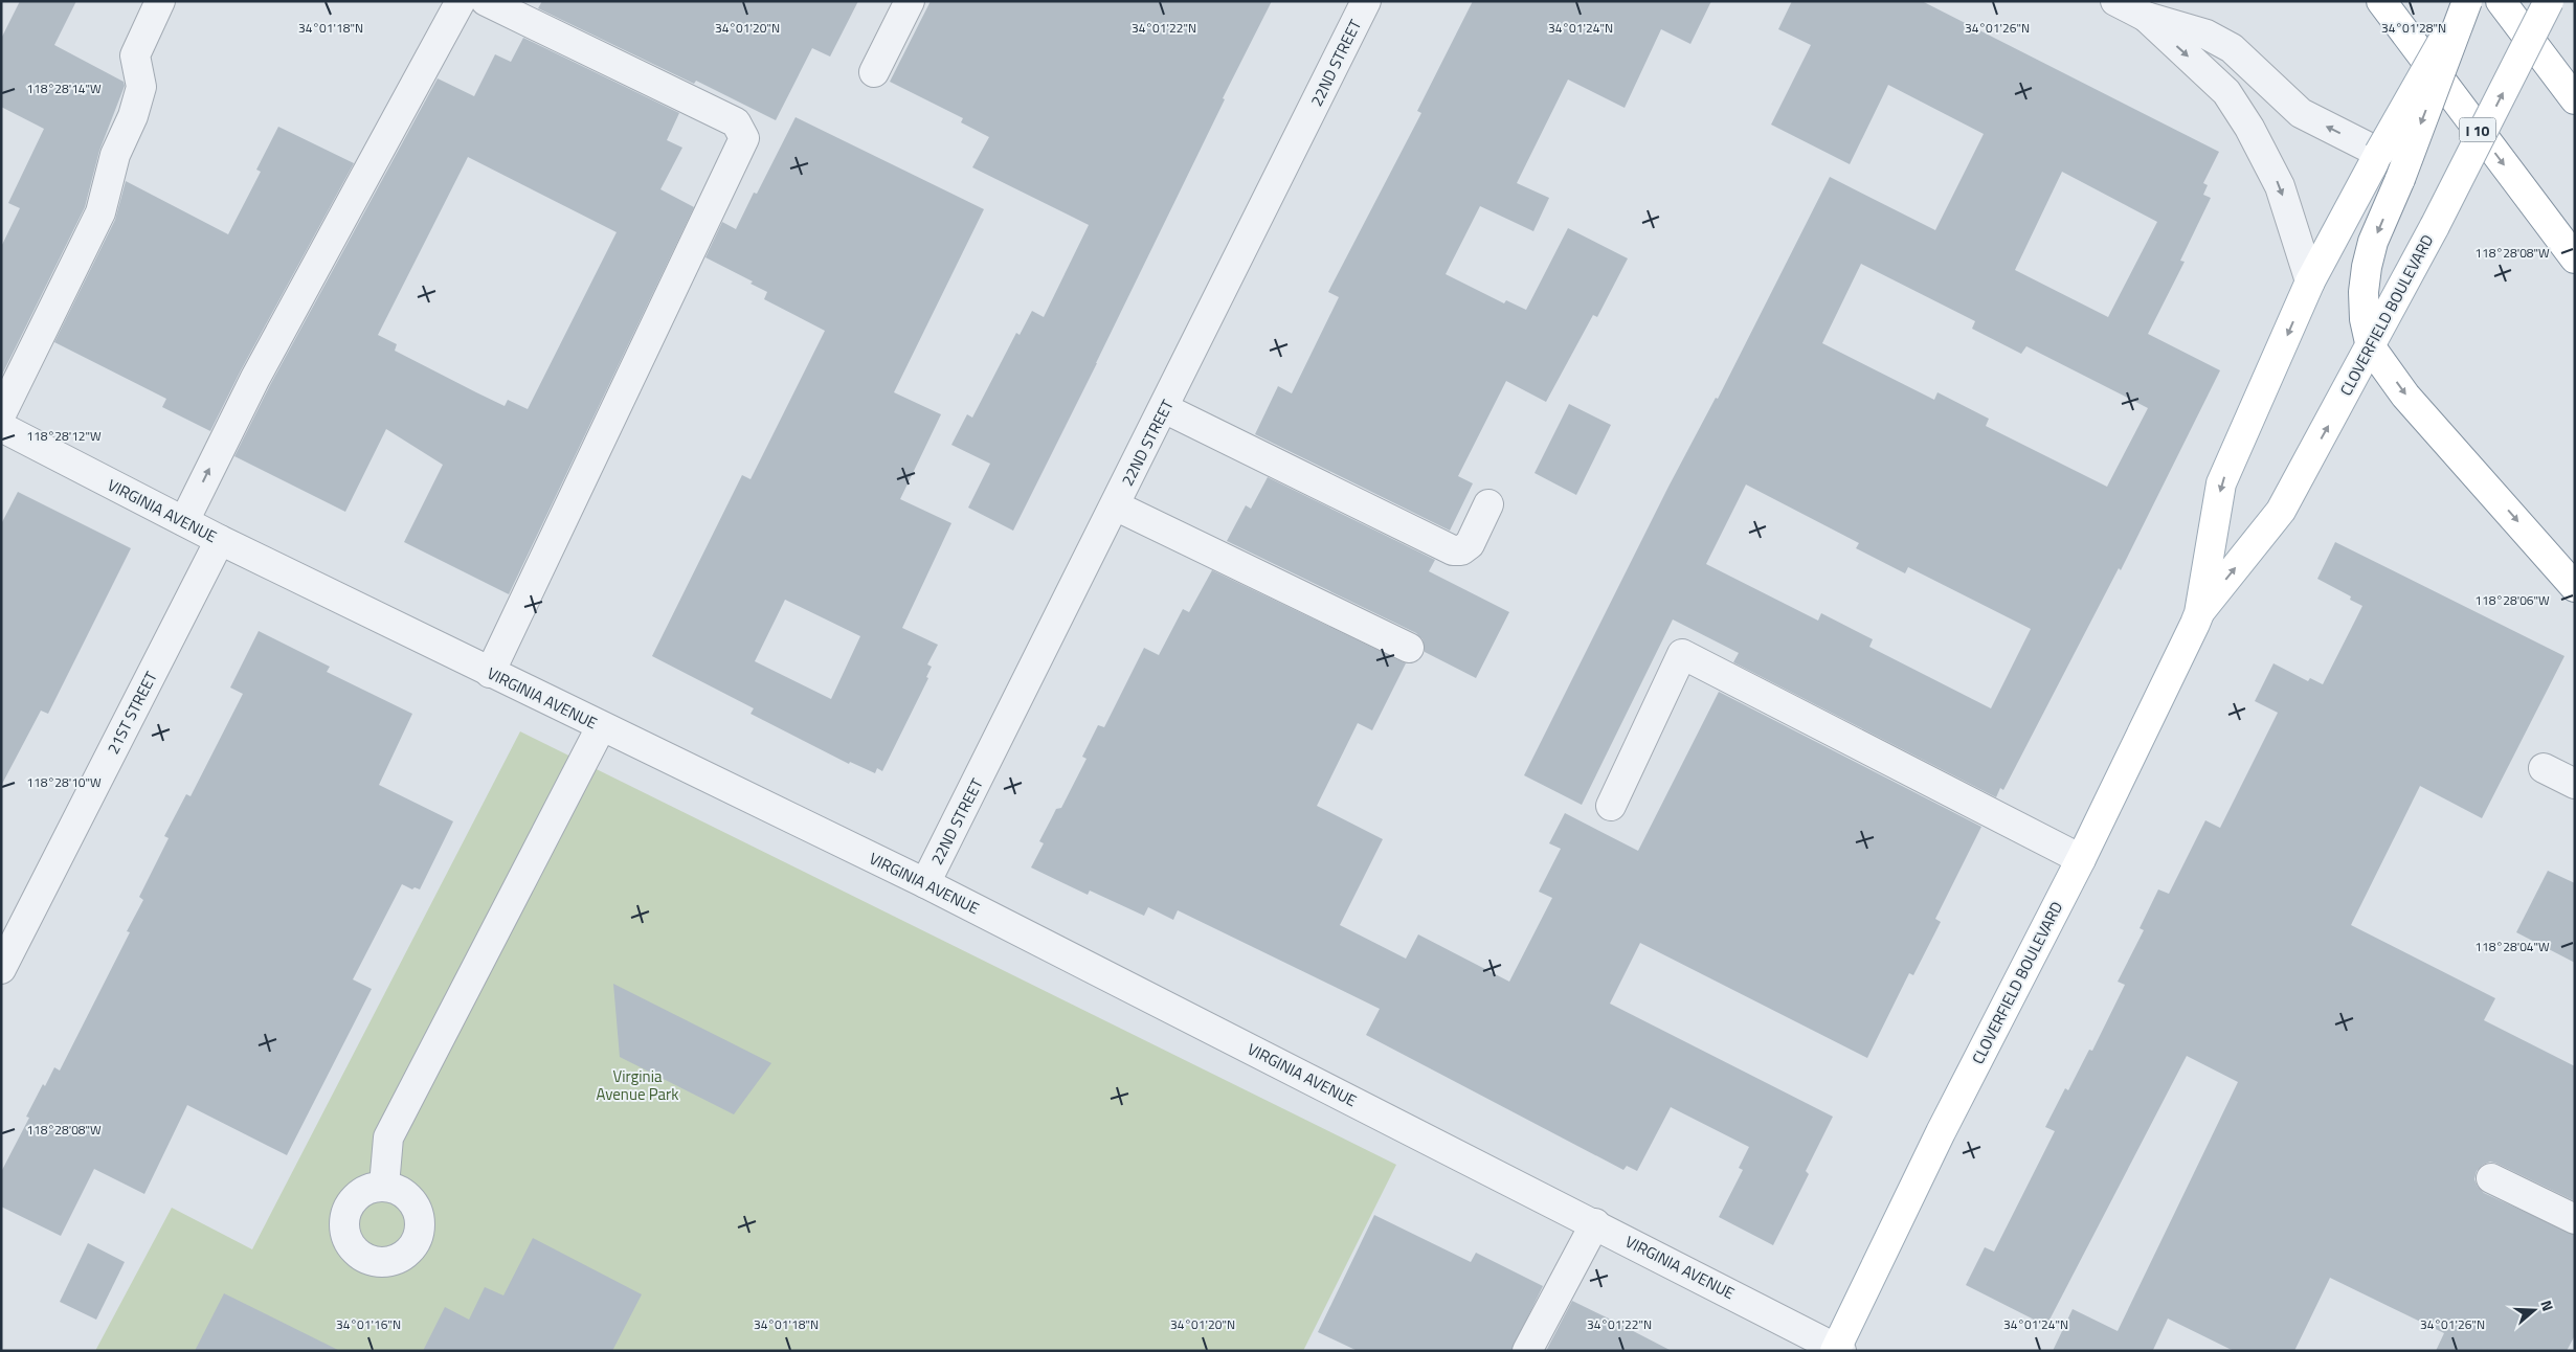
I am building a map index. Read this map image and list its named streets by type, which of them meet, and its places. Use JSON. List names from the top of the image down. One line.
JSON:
{"streets":{"main road":["I 10","CLOVERFIELD BOULEVARD"],"street":["22ND STREET","VIRGINIA AVENUE","21ST STREET"]},"crossings":[["22ND STREET","VIRGINIA AVENUE"],["CLOVERFIELD BOULEVARD","VIRGINIA AVENUE"],["VIRGINIA AVENUE","21ST STREET"]],"parks":["Virginia Avenue Park"],"north":"right","coordinates":["34°01'18\"N","34°01'20\"N","34°01'22\"N","34°01'24\"N","34°01'26\"N","34°01'28\"N","118°28'14\"W","118°28'08\"W","118°28'12\"W","118°28'06\"W","118°28'10\"W","118°28'04\"W","34°01'16\"N"]}
